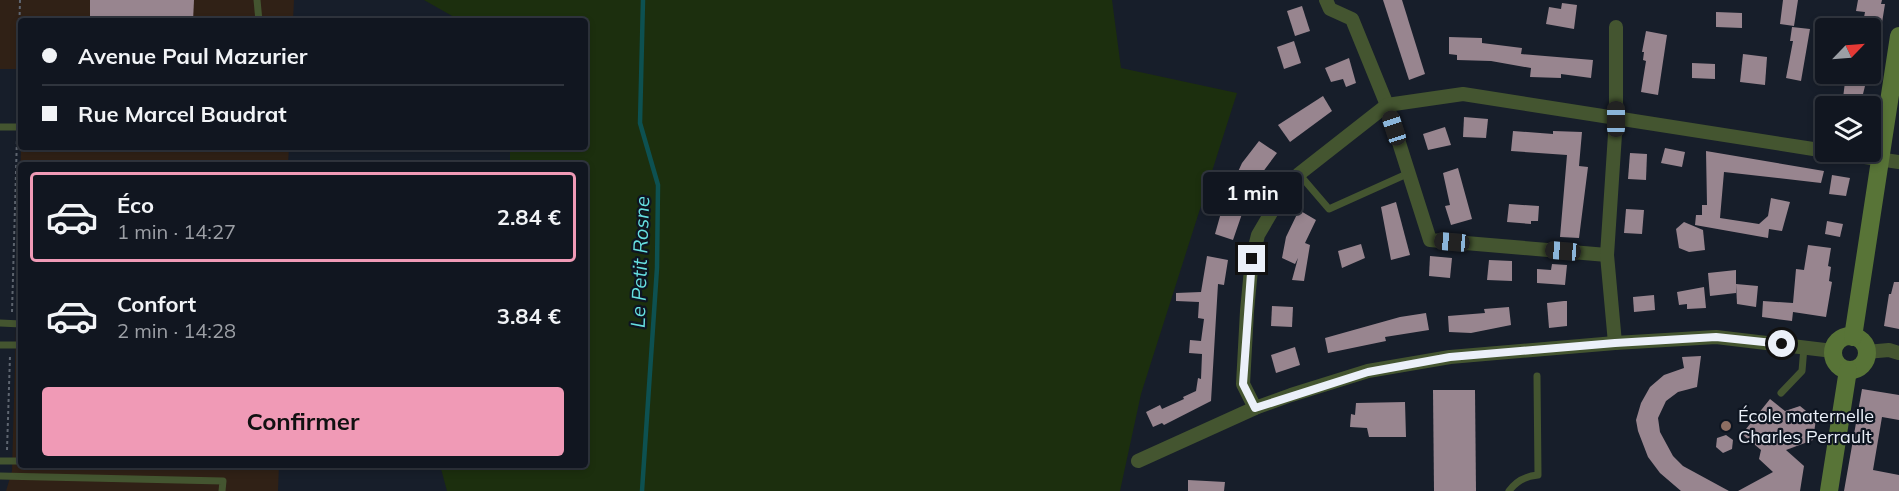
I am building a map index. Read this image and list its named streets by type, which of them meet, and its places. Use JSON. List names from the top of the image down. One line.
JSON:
{"water":["Le Petit Rosne"],"places":["École maternelle Charles Perrault"],"north":"top right","page":{"banner":["Avenue Paul Mazurier","Rue Marcel Baudrat"],"bubble":"1 min","list":[{"name":"Éco","note":"1 min · 14:27","value":"2.84 €"},{"name":"Confort","note":"2 min · 14:28","value":"3.84 €"}],"buttons":"Confirmer"}}
